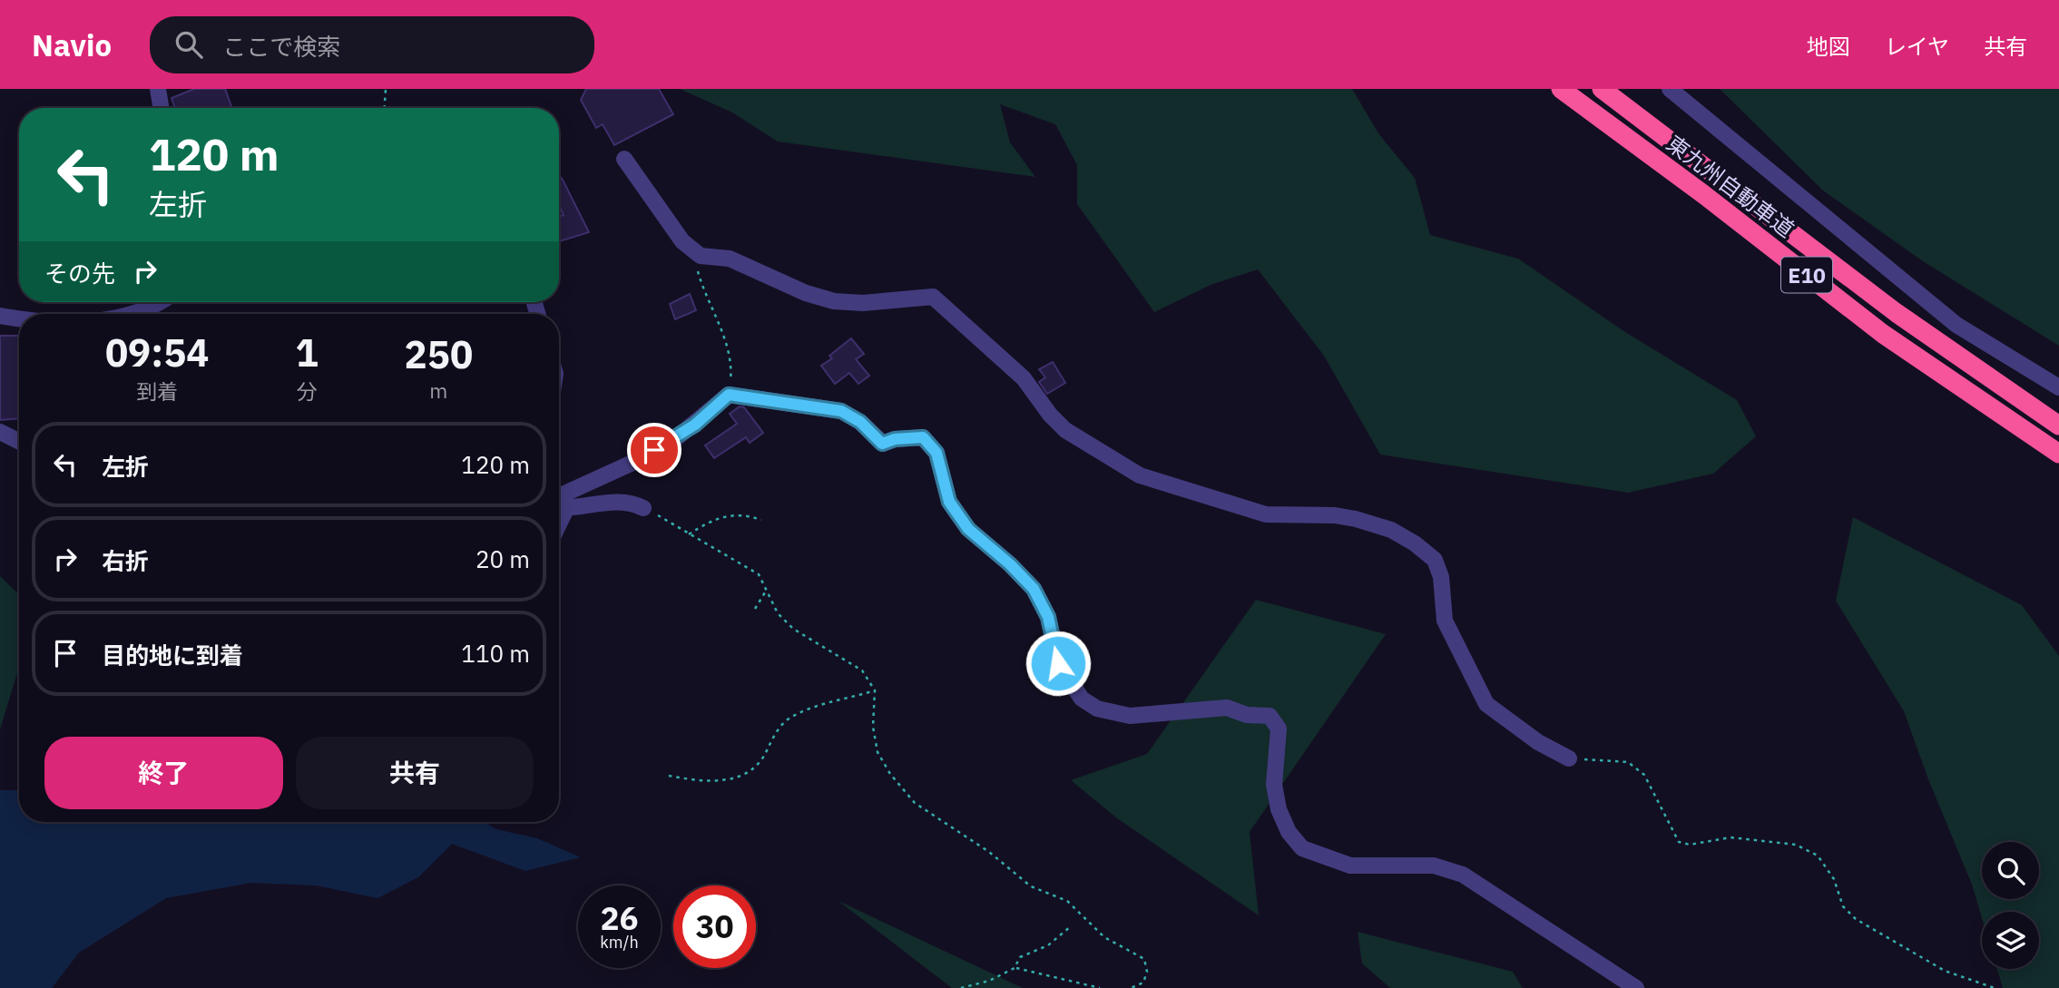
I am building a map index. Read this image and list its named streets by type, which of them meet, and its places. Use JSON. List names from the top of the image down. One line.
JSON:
{"streets":{"highway":["東九州自動車道","E10"]},"page":{"header":"Navio","search":"ここで検索","nav":["地図","レイヤ","共有"],"turn":["120 m","左折"],"then":"その先","eta":["09:54","到着","1","分","250","m"],"list":[{"name":"左折","value":"120 m"},{"name":"右折","value":"20 m"},{"name":"目的地に到着","value":"110 m"}],"buttons":["終了","共有"],"speed":"26 km/h","limit":"30"}}
